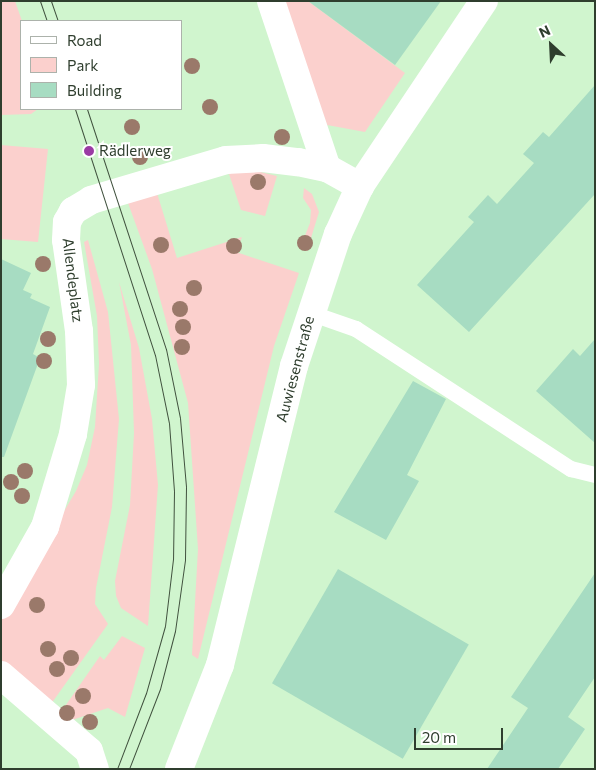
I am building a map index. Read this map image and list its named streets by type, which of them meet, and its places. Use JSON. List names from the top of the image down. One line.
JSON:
{"streets":{"street":["Allendeplatz","Auwiesenstraße"]},"crossings":[["Allendeplatz","Auwiesenstraße"]],"places":["Rädlerweg"],"legend":["Road","Park","Building"],"scale_bar":"20 m","north":"top left"}
